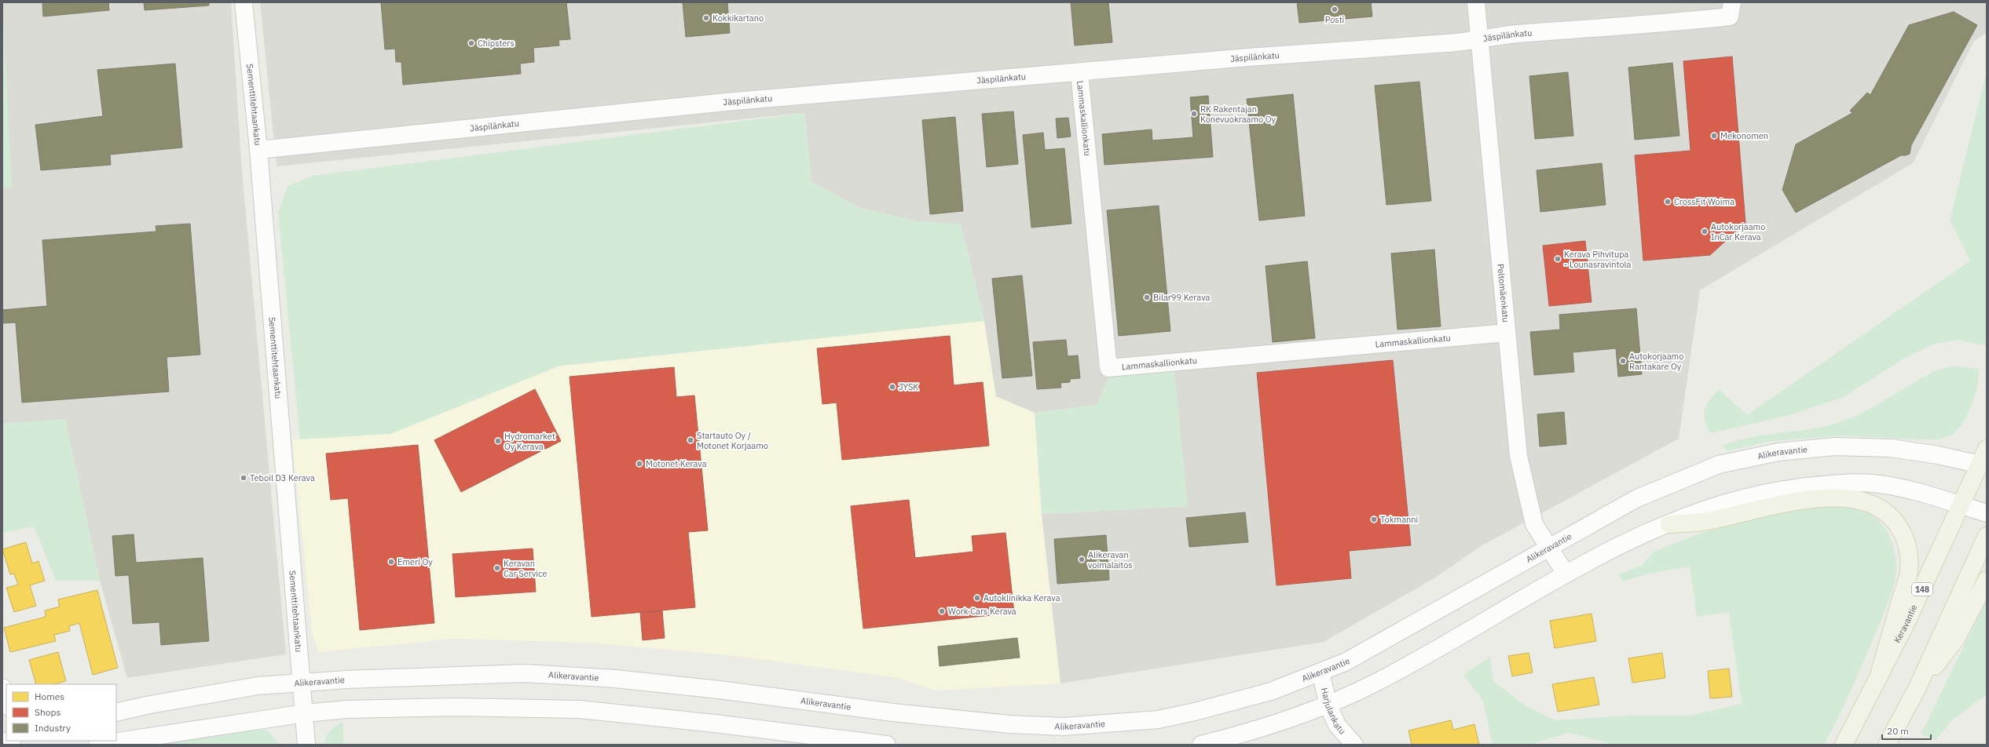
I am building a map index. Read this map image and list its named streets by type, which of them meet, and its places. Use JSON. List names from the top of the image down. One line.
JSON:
{"streets":{"main road":["148","Keravantie"],"street":["Jäspilänkatu","Sementtitehtaankatu","Lammaskallionkatu","Peltomäenkatu","Alikeravantie","Harjulankatu"]},"crossings":[["Jäspilänkatu","Sementtitehtaankatu"],["Jäspilänkatu","Lammaskallionkatu"],["Jäspilänkatu","Peltomäenkatu"],["Sementtitehtaankatu","Alikeravantie"],["Lammaskallionkatu","Peltomäenkatu"],["Peltomäenkatu","Alikeravantie"],["Alikeravantie","Keravantie"],["Alikeravantie","Harjulankatu"]],"places":["Posti","Kokkikartano","Chipsters","RK Rakentajan Konevuokraamo Oy","Mekonomen","CrossFit Woima","Autokorjaamo InCar Kerava","Kerava Pihvitupa - Lounasravintola","Bilar99 Kerava","Autokorjaamo Rantakare Oy","JYSK","Startauto Oy / Motonet Korjaamo","Hydromarket Oy Kerava","Motonet Kerava","Teboil D3 Kerava","Tokmanni","Alikeravan voimalaitos","Emeri Oy","Keravan Car Service","Autoklinikka Kerava","Work Cars Kerava"],"legend":["Homes","Shops","Industry"],"scale_bar":"20 m"}
